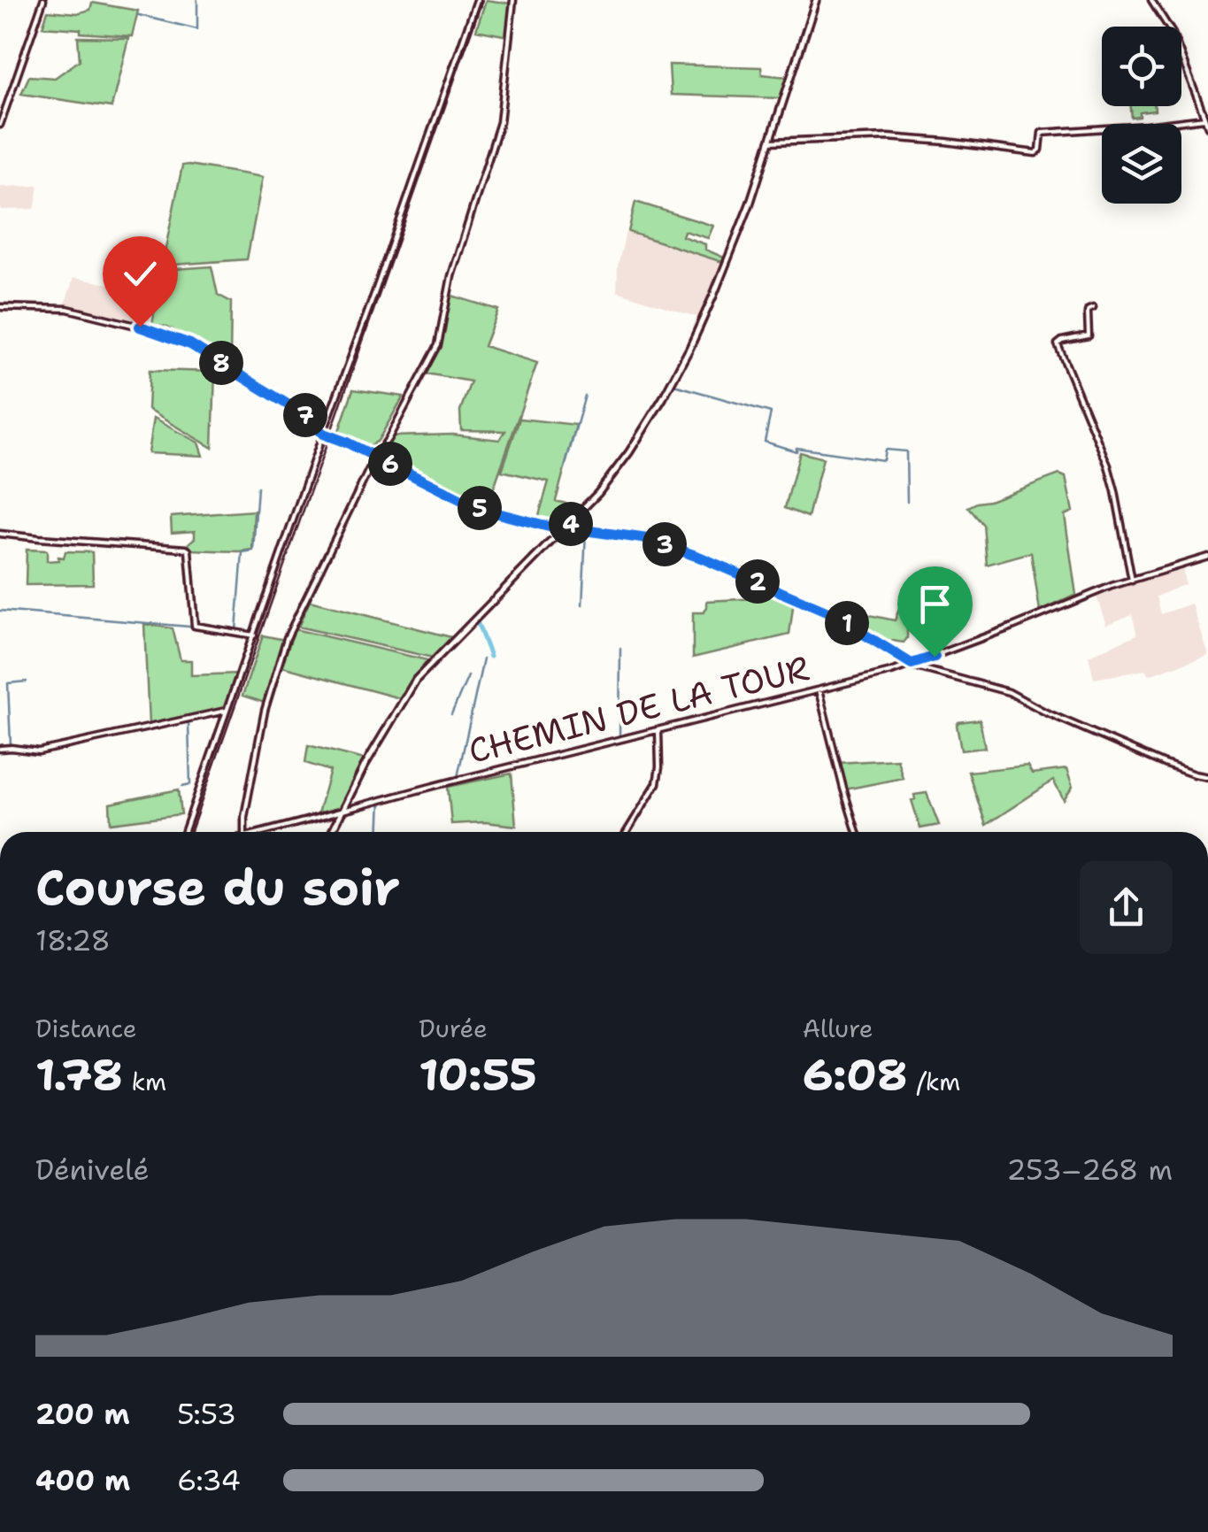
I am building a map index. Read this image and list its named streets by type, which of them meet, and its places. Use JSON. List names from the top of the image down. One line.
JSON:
{"streets":{"street":["CHEMIN DE LA TOUR"]},"page":{"pins":["8","7","6","5","4","3","2","1"],"heading":["Course du soir","18:28"],"stats":[["Distance","1.78 km"],["Durée","10:55"],["Allure","6:08 /km"]],"chart":["Dénivelé","253–268 m"],"list":[{"name":"200 m","note":"5:53"},{"name":"400 m","note":"6:34"}]}}
